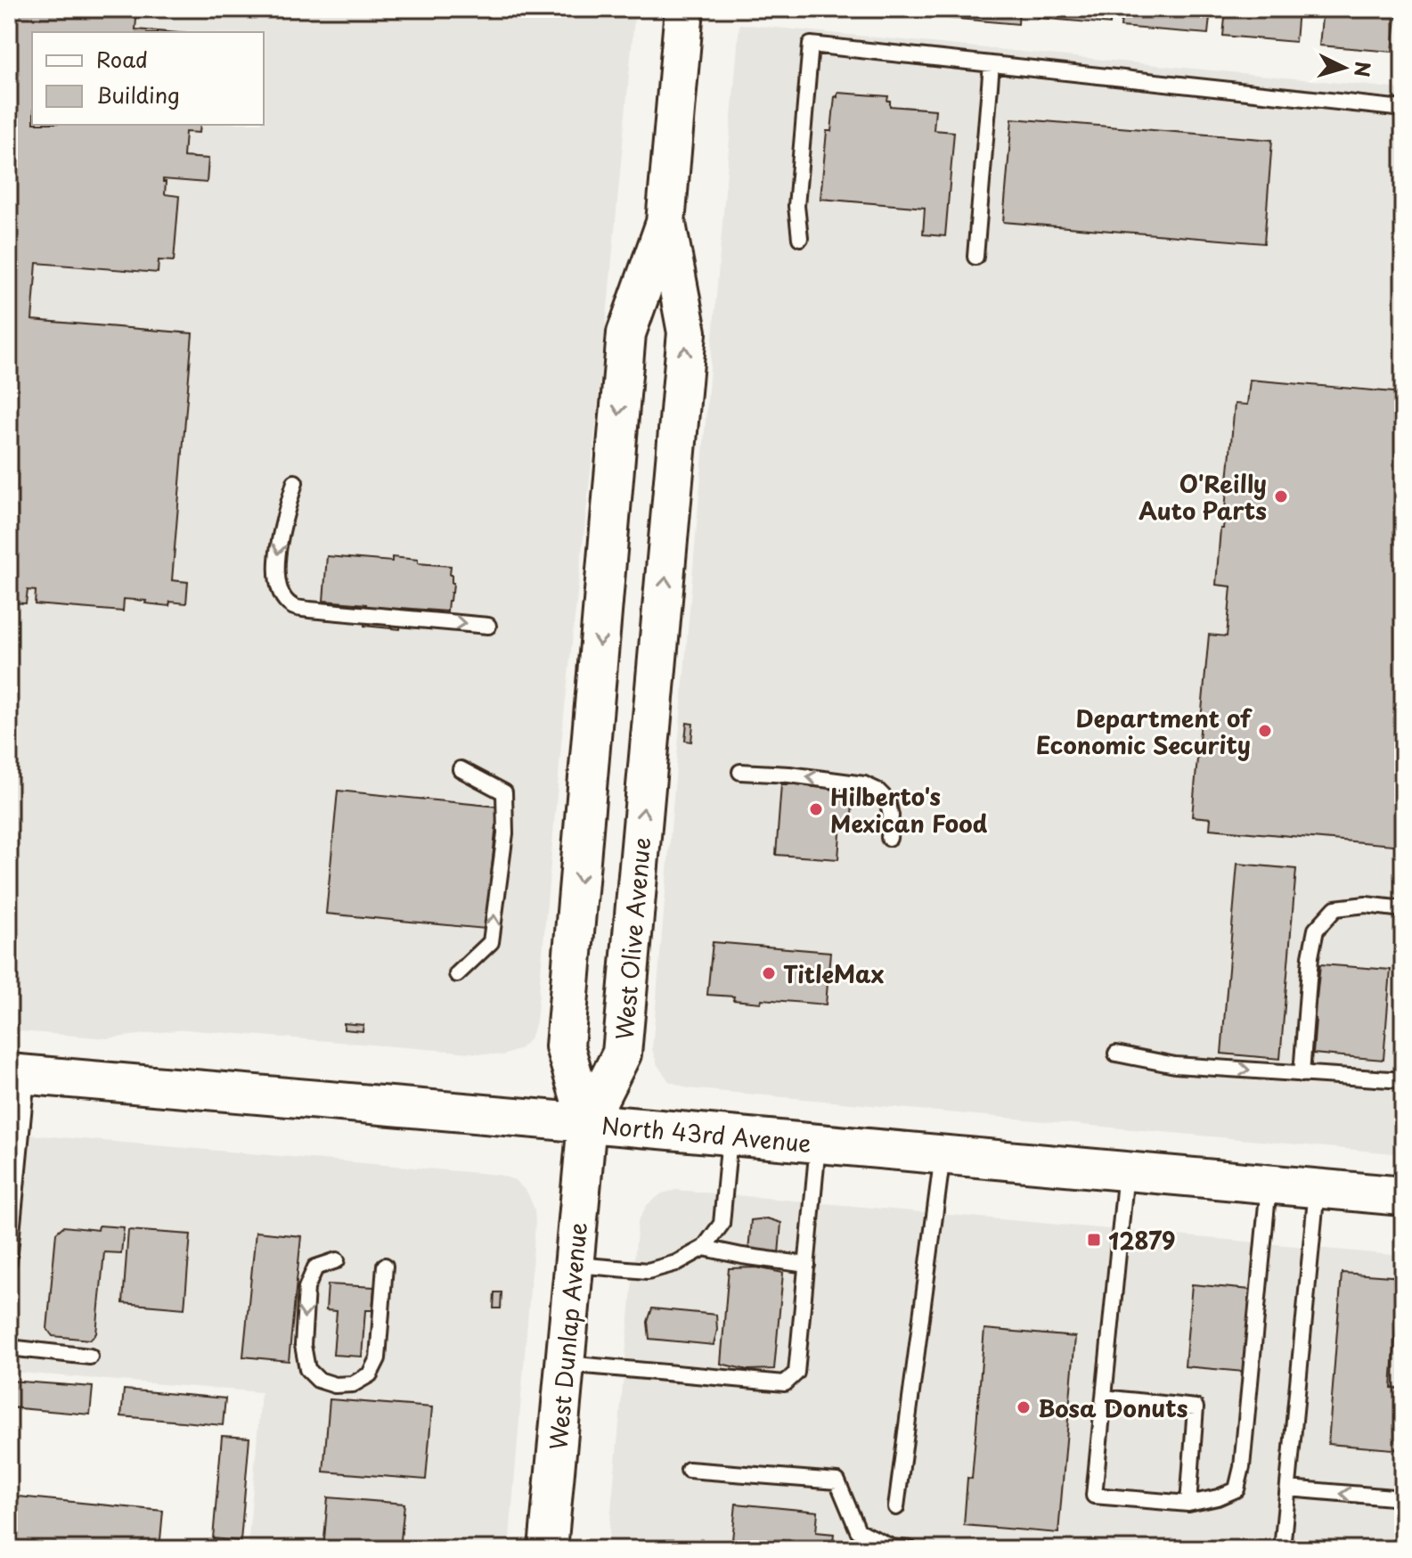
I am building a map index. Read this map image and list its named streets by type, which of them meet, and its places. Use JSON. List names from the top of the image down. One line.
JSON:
{"streets":{"main road":["West Olive Avenue","North 43rd Avenue","West Dunlap Avenue"]},"crossings":[["West Olive Avenue","North 43rd Avenue"],["West Olive Avenue","West Dunlap Avenue"],["North 43rd Avenue","West Dunlap Avenue"]],"places":{"other":["O'Reilly Auto Parts","Department of Economic Security","Hilberto's Mexican Food","TitleMax","Bosa Donuts"],"transit":["12879"]},"legend":["Road","Building"],"north":"right"}
